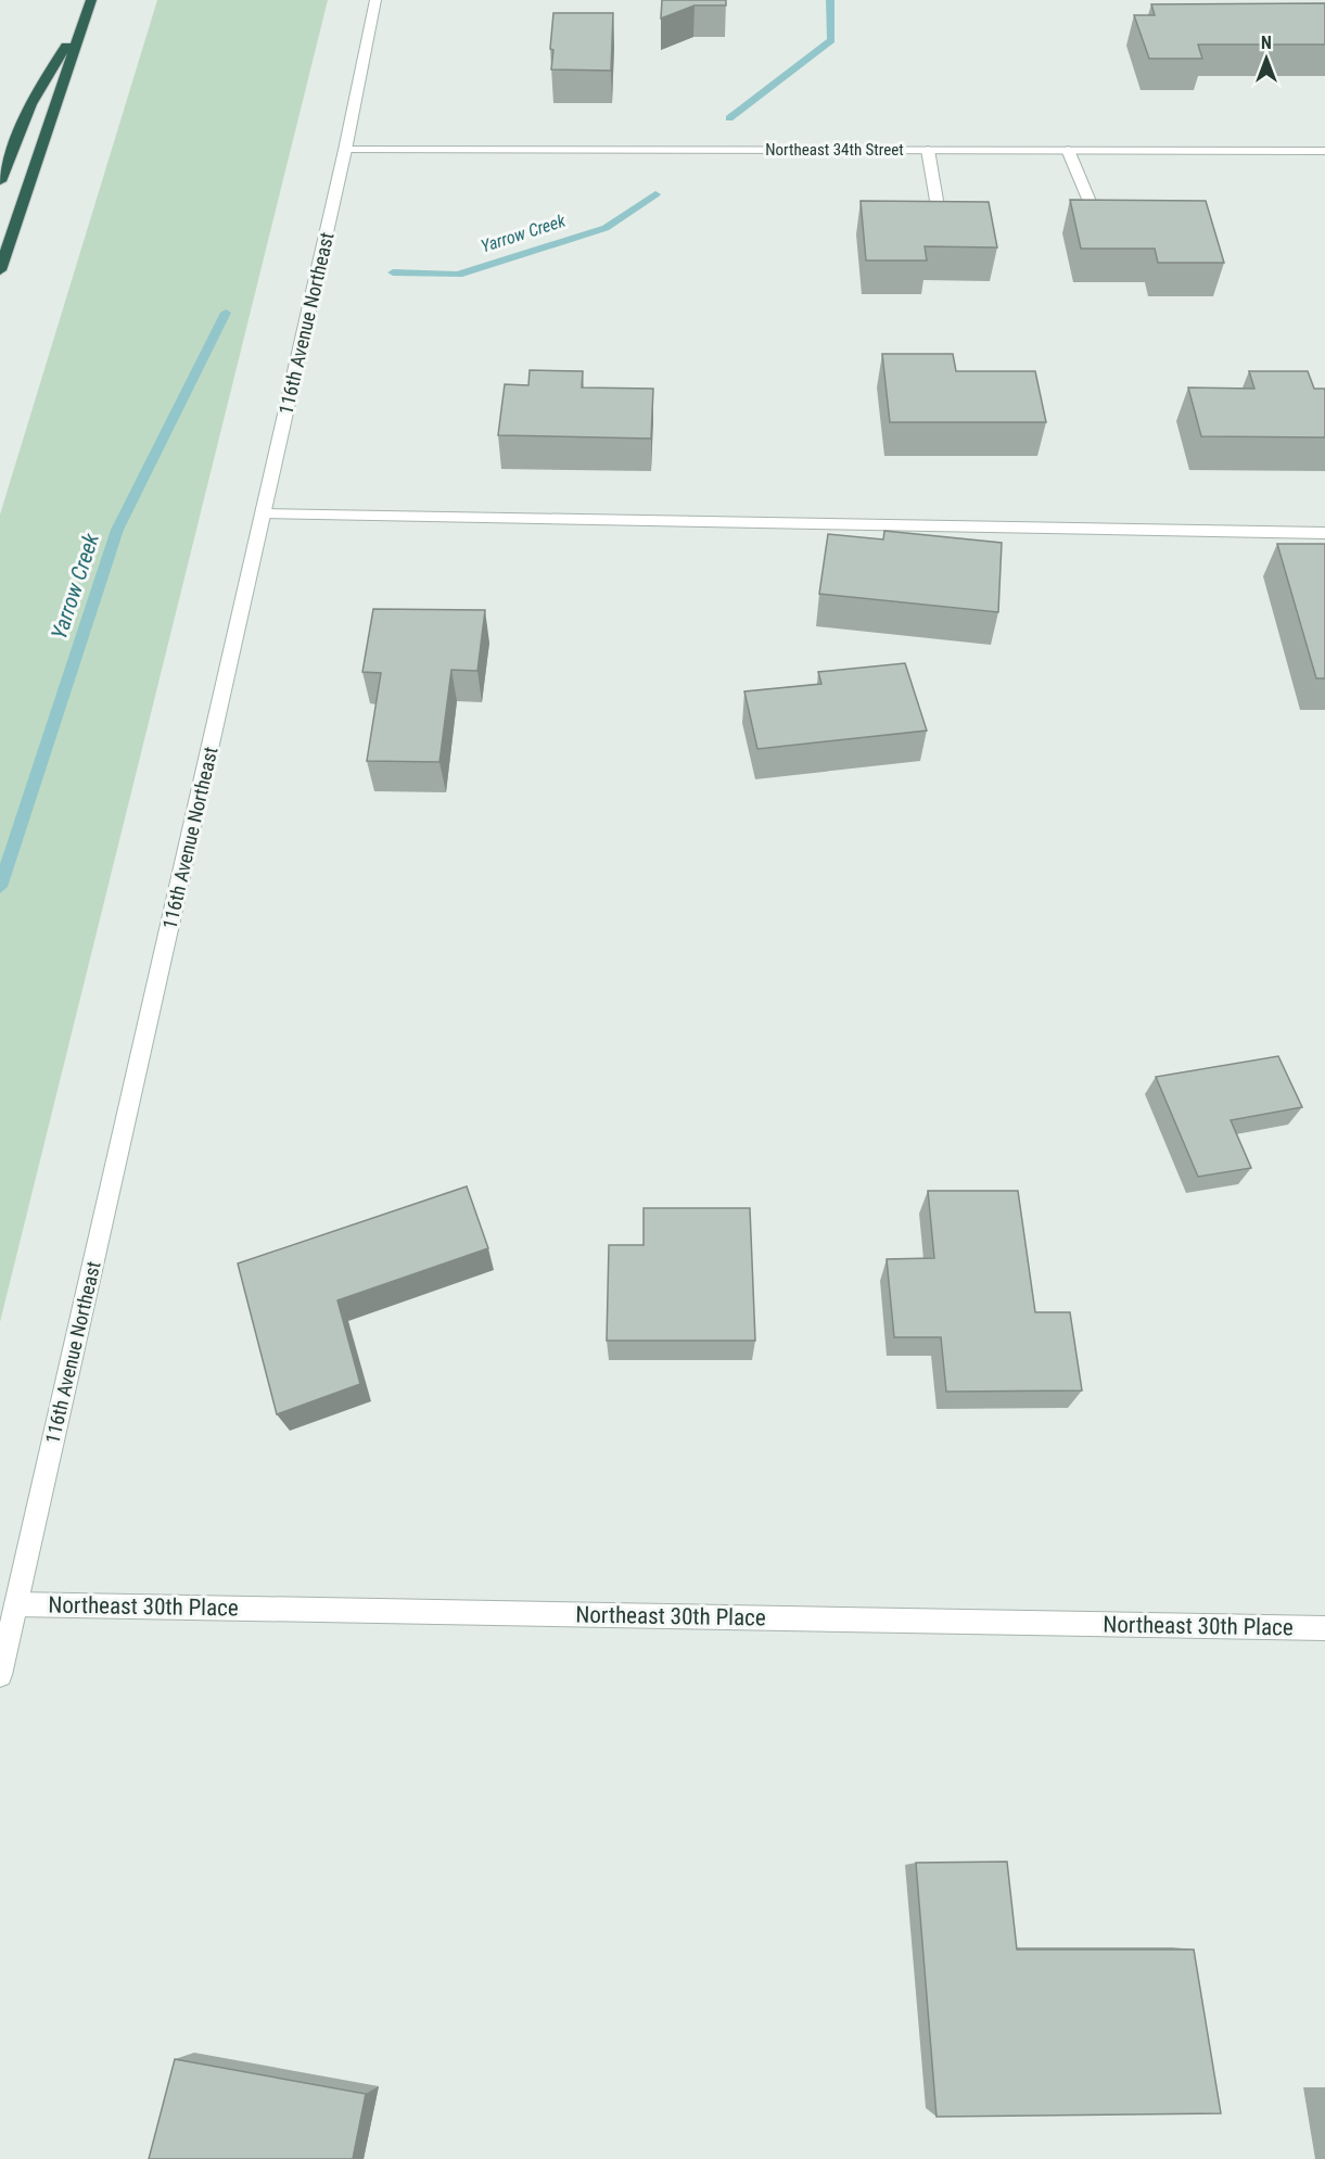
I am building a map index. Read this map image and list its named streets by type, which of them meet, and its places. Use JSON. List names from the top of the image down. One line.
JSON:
{"streets":{"street":["Northeast 34th Street","116th Avenue Northeast","Northeast 30th Place"]},"crossings":[["Northeast 34th Street","116th Avenue Northeast"],["116th Avenue Northeast","Northeast 30th Place"]],"water":["Yarrow Creek"],"north":"top"}
